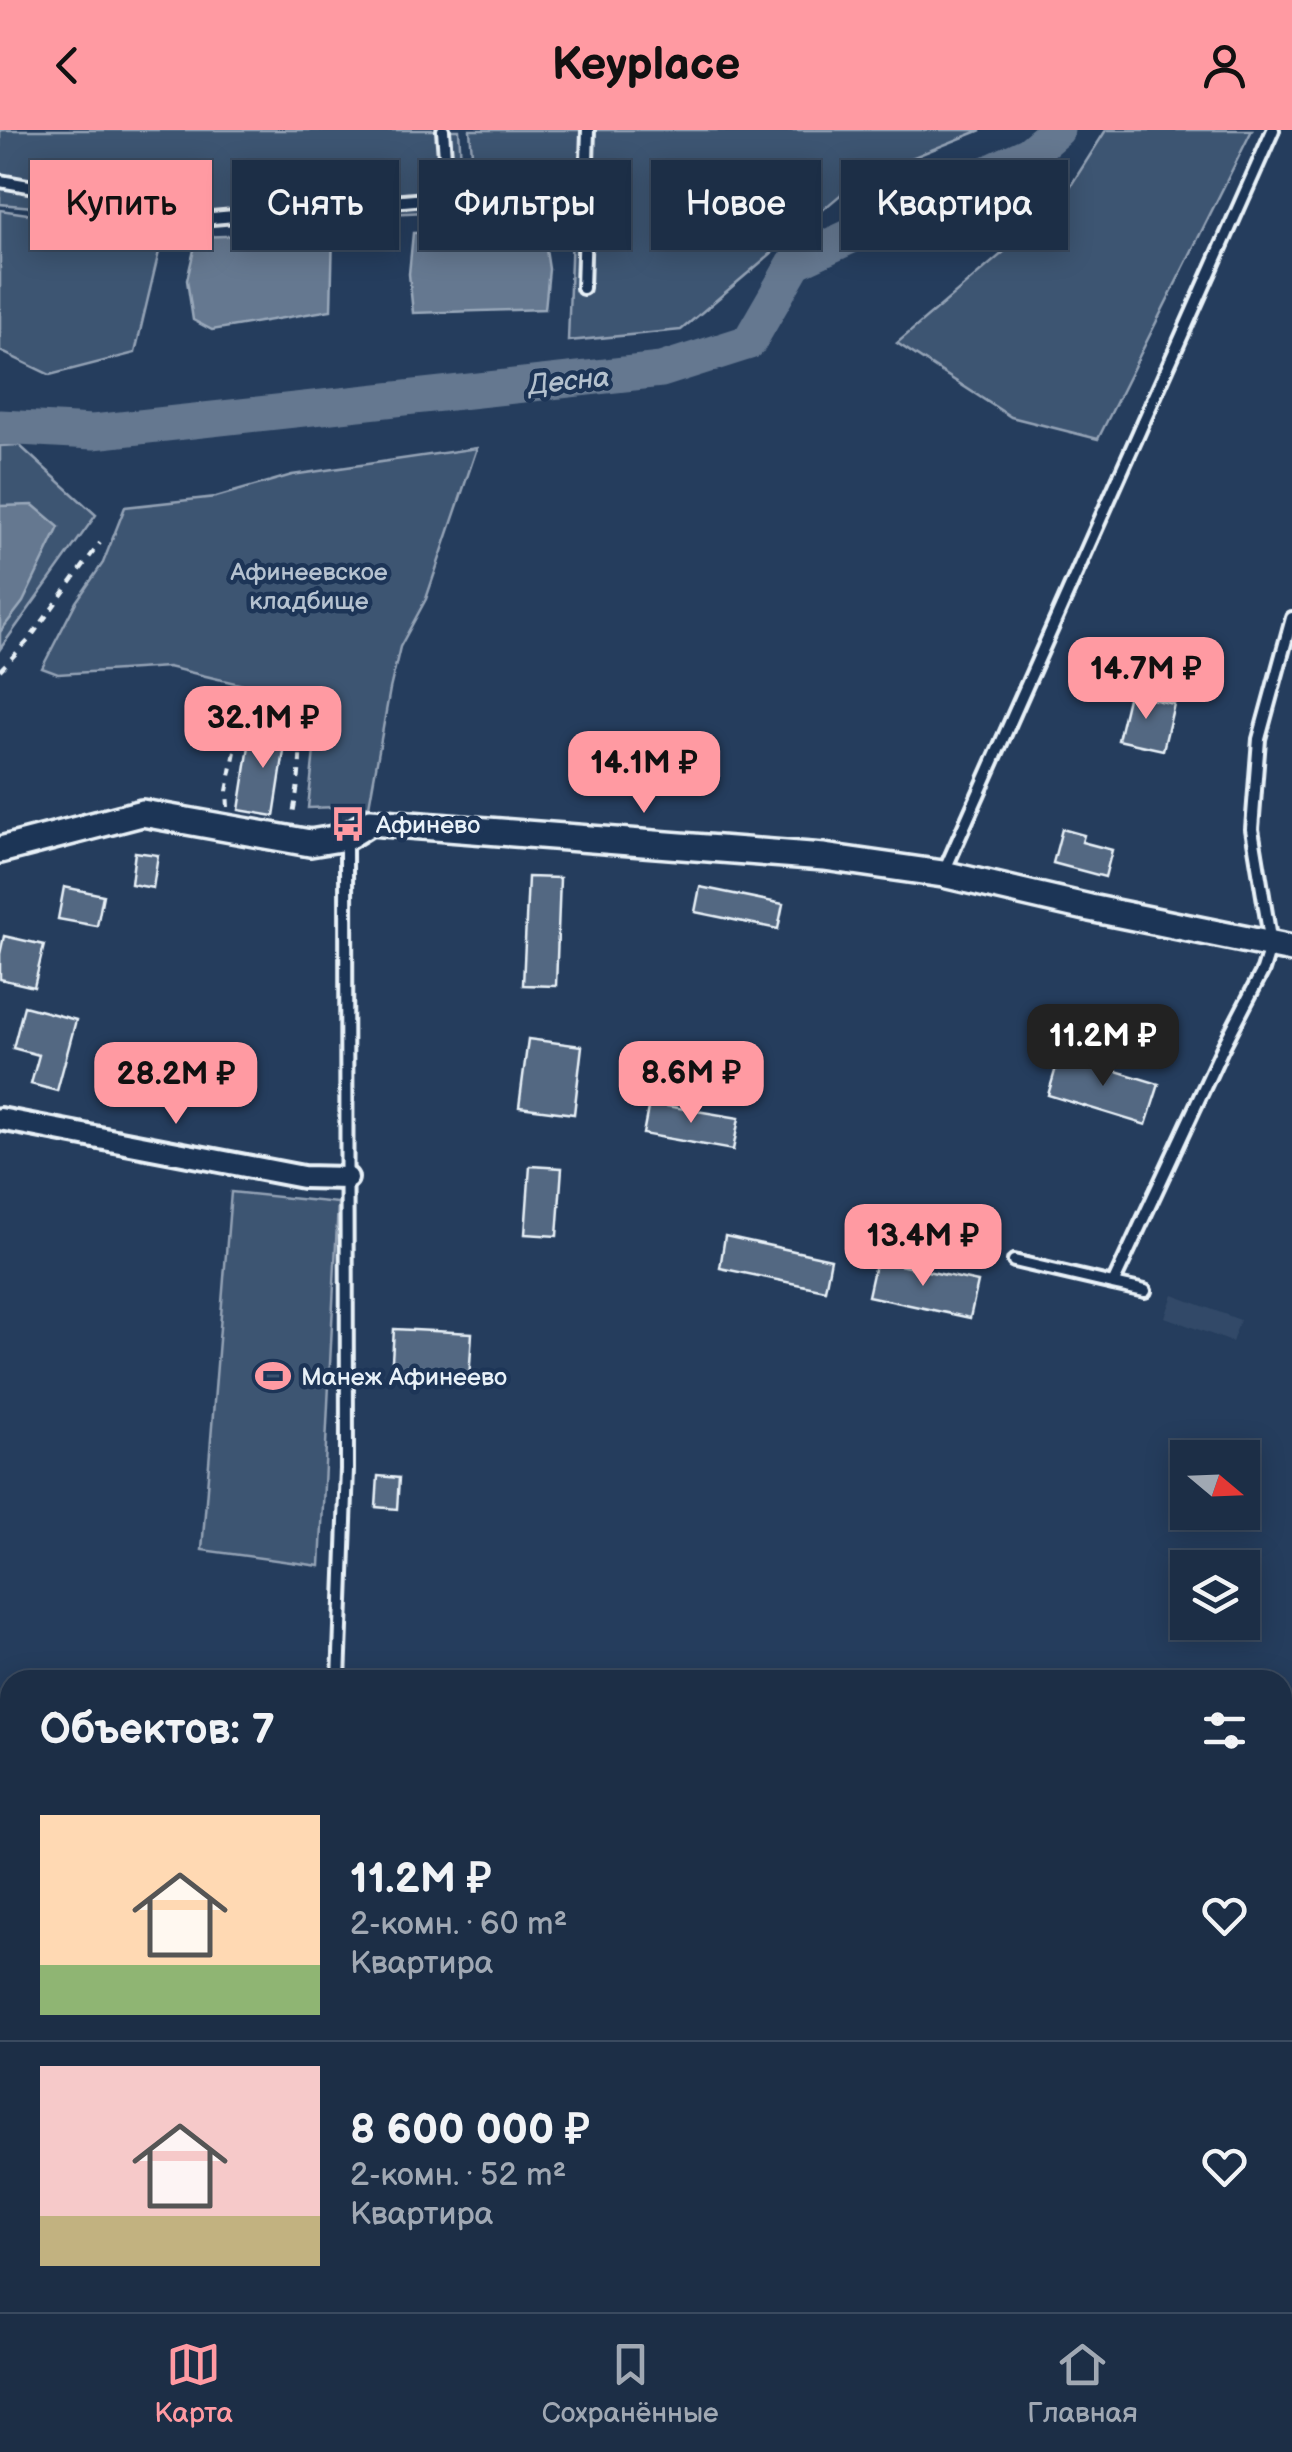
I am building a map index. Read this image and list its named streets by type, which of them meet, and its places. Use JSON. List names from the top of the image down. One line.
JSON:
{"water":["Десна"],"parks":["Афинеевское кладбище"],"places":{"bus stop":["Афинево"],"sports":["Манеж Афинеево"]},"north":"right","page":{"header":"Keyplace","chip":["Купить","Снять","Фильтры","Новое","Квартира"],"price":["14.7M ₽","32.1M ₽","14.1M ₽","11.2M ₽","8.6M ₽","28.2M ₽","13.4M ₽"],"heading":"Объектов: 7","list":[{"name":"11.2M ₽","note":"2-комн. · 60 m² · Квартира"},{"name":"8 600 000 ₽","note":"2-комн. · 52 m² · Квартира"}],"tabs":["Карта","Сохранённые","Главная"]}}
